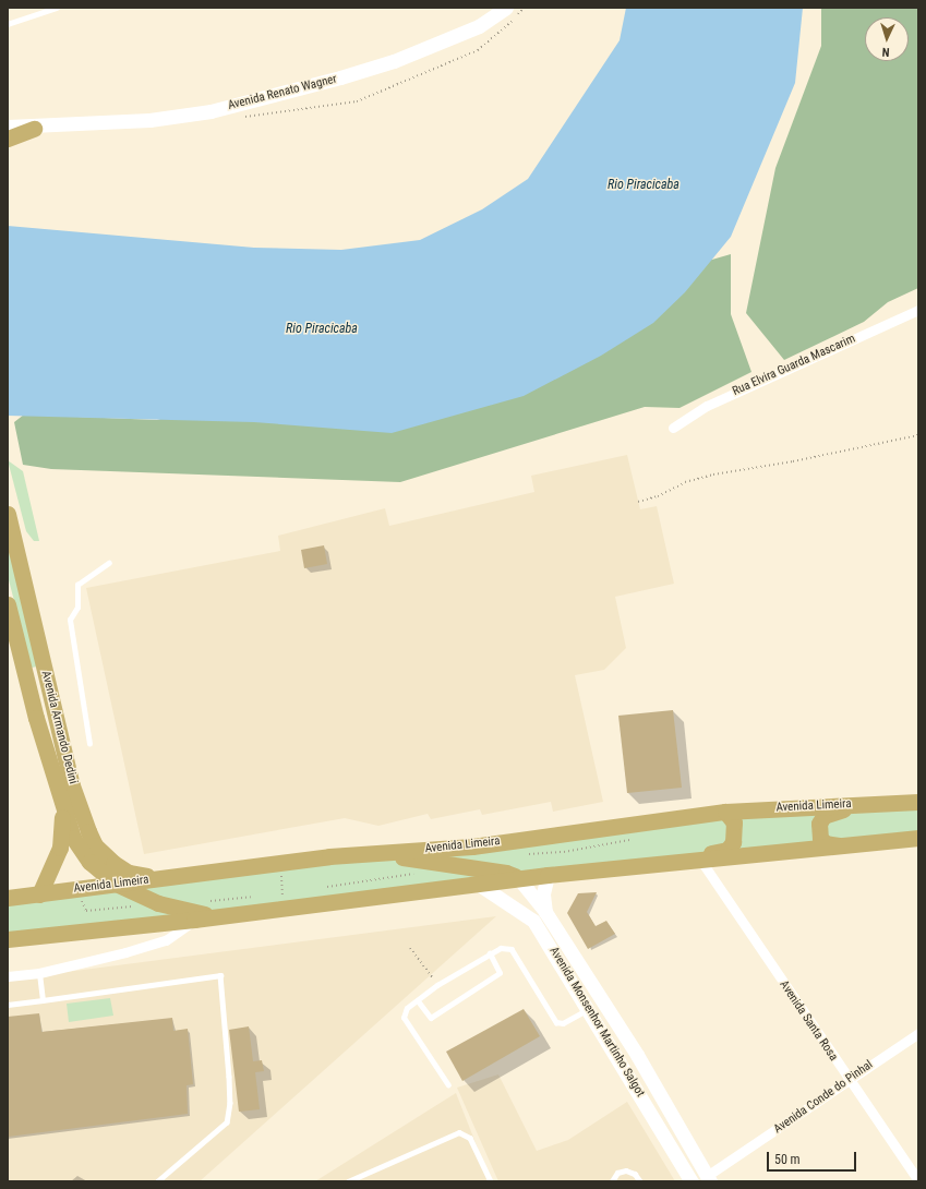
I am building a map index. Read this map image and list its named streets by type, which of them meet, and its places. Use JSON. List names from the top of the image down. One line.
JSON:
{"streets":{"highway":["Avenida Armando Dedini","Avenida Limeira"],"main road":["Avenida Renato Wagner","Avenida Monsenhor Martinho Salgot"],"street":["Rua Elvira Guarda Mascarim","Avenida Santa Rosa","Avenida Conde do Pinhal"]},"crossings":[["Avenida Armando Dedini","Avenida Limeira"],["Avenida Santa Rosa","Avenida Conde do Pinhal"],["Avenida Monsenhor Martinho Salgot","Avenida Conde do Pinhal"]],"water":["Rio Piracicaba"],"scale_bar":"50 m","north":"bottom"}
